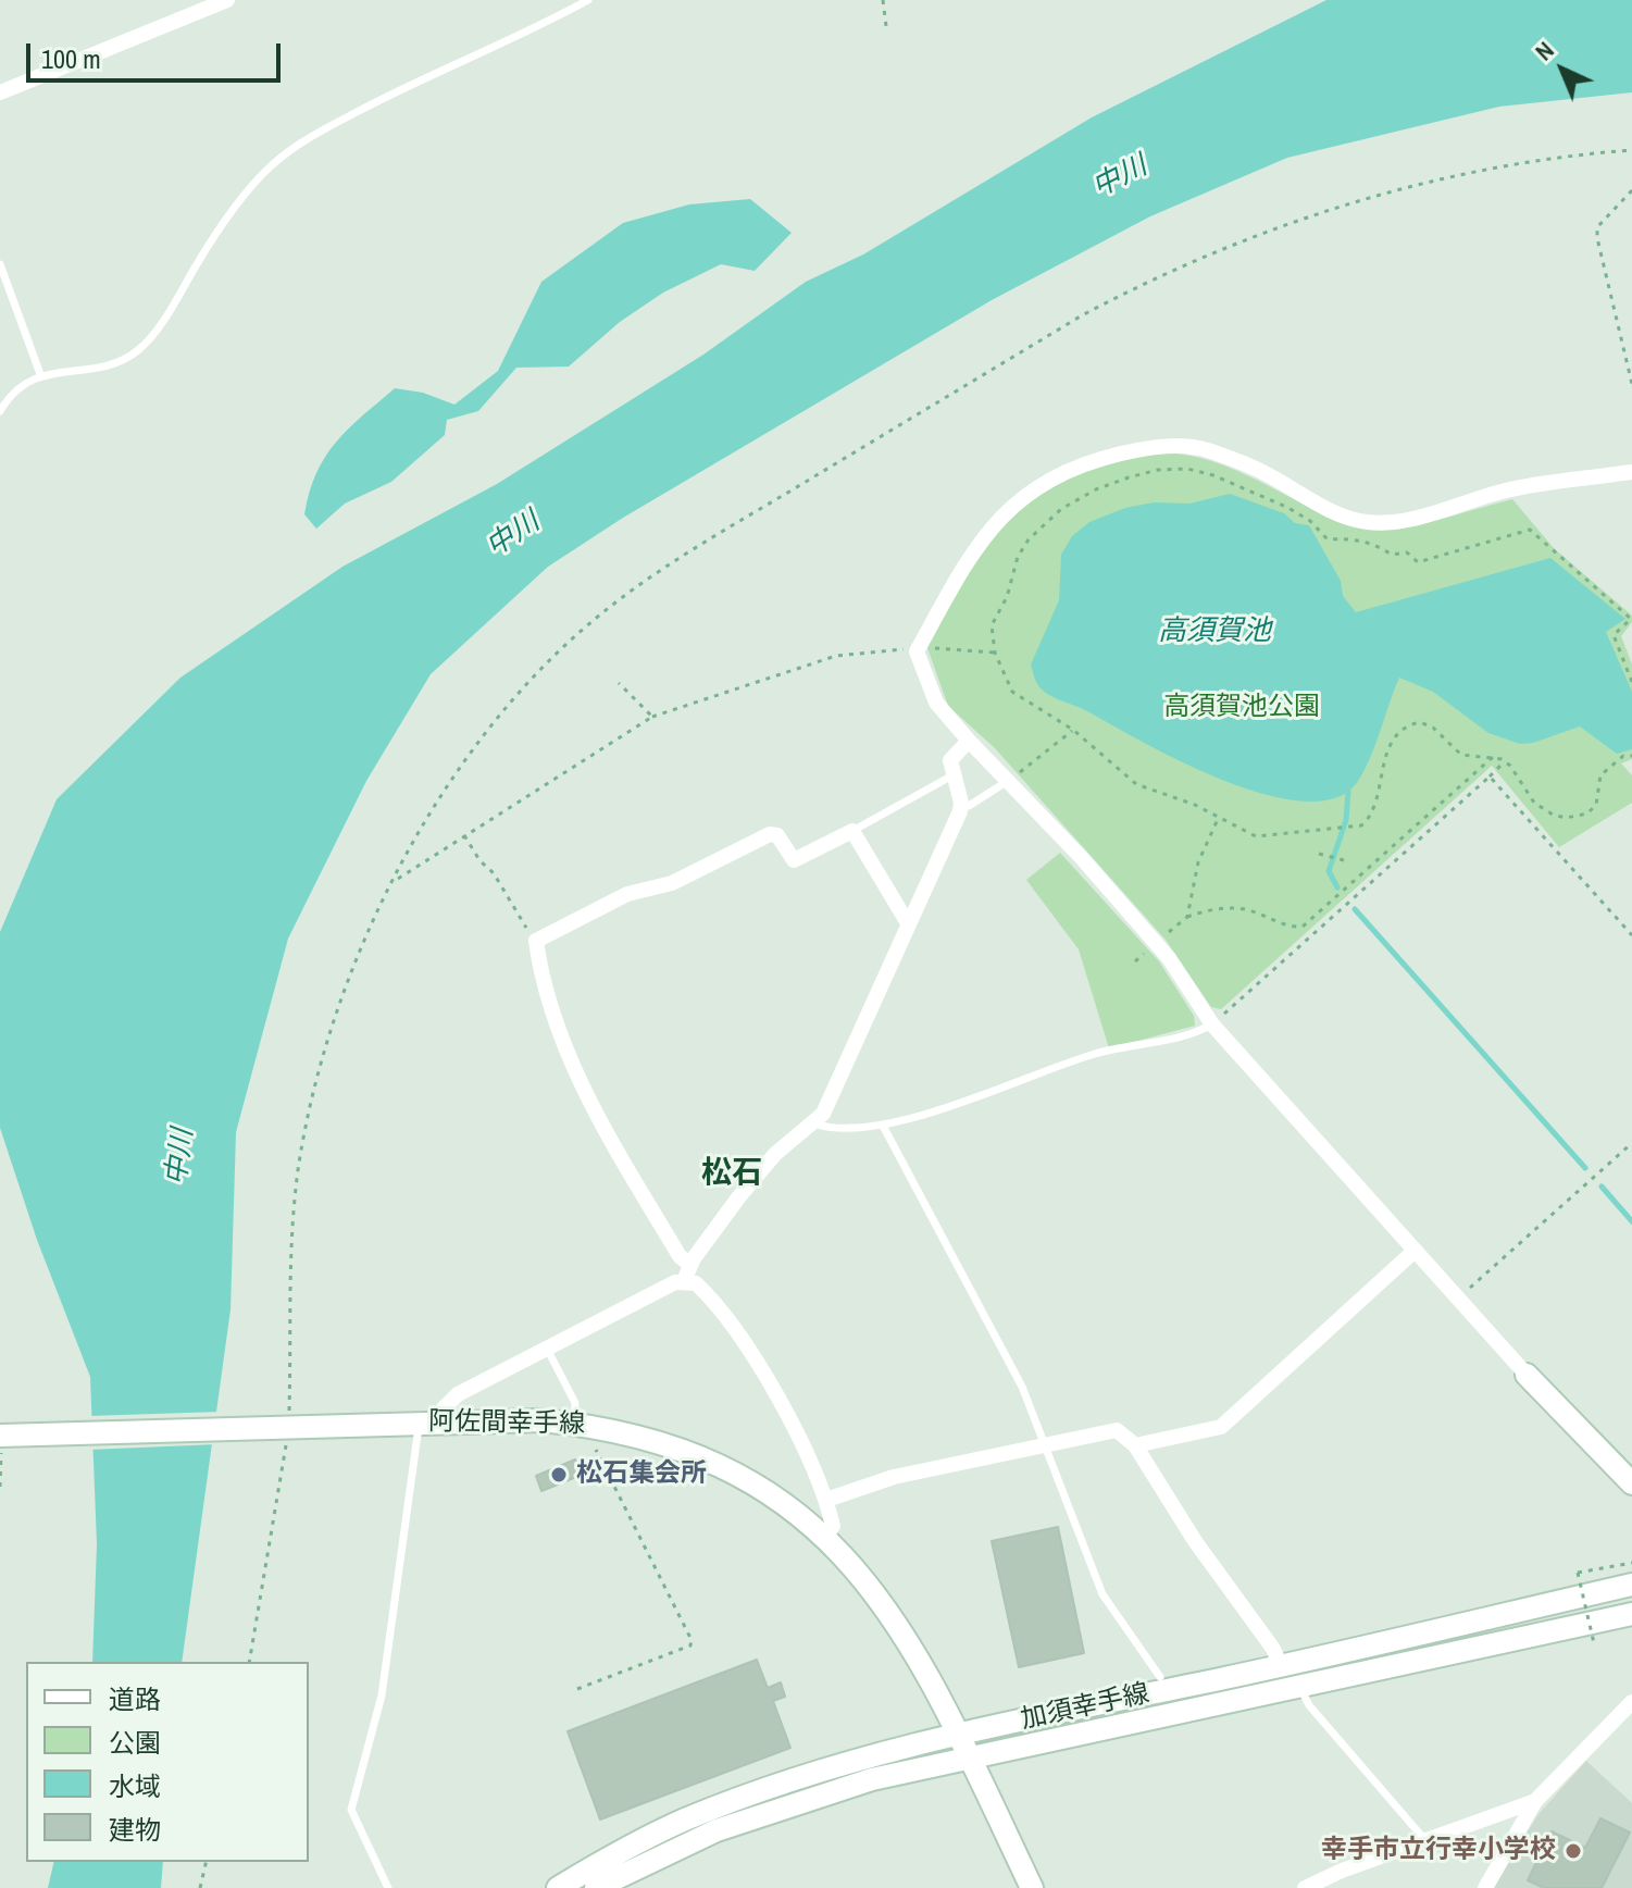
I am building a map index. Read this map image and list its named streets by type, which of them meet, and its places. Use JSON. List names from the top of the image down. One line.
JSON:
{"streets":{"main road":["阿佐間幸手線","加須幸手線"]},"crossings":[["阿佐間幸手線","加須幸手線"]],"districts":["松石"],"water":["中川","高須賀池"],"parks":["高須賀池公園"],"places":["松石集会所","幸手市立行幸小学校"],"legend":["道路","公園","水域","建物"],"scale_bar":"100 m","north":"top left"}
